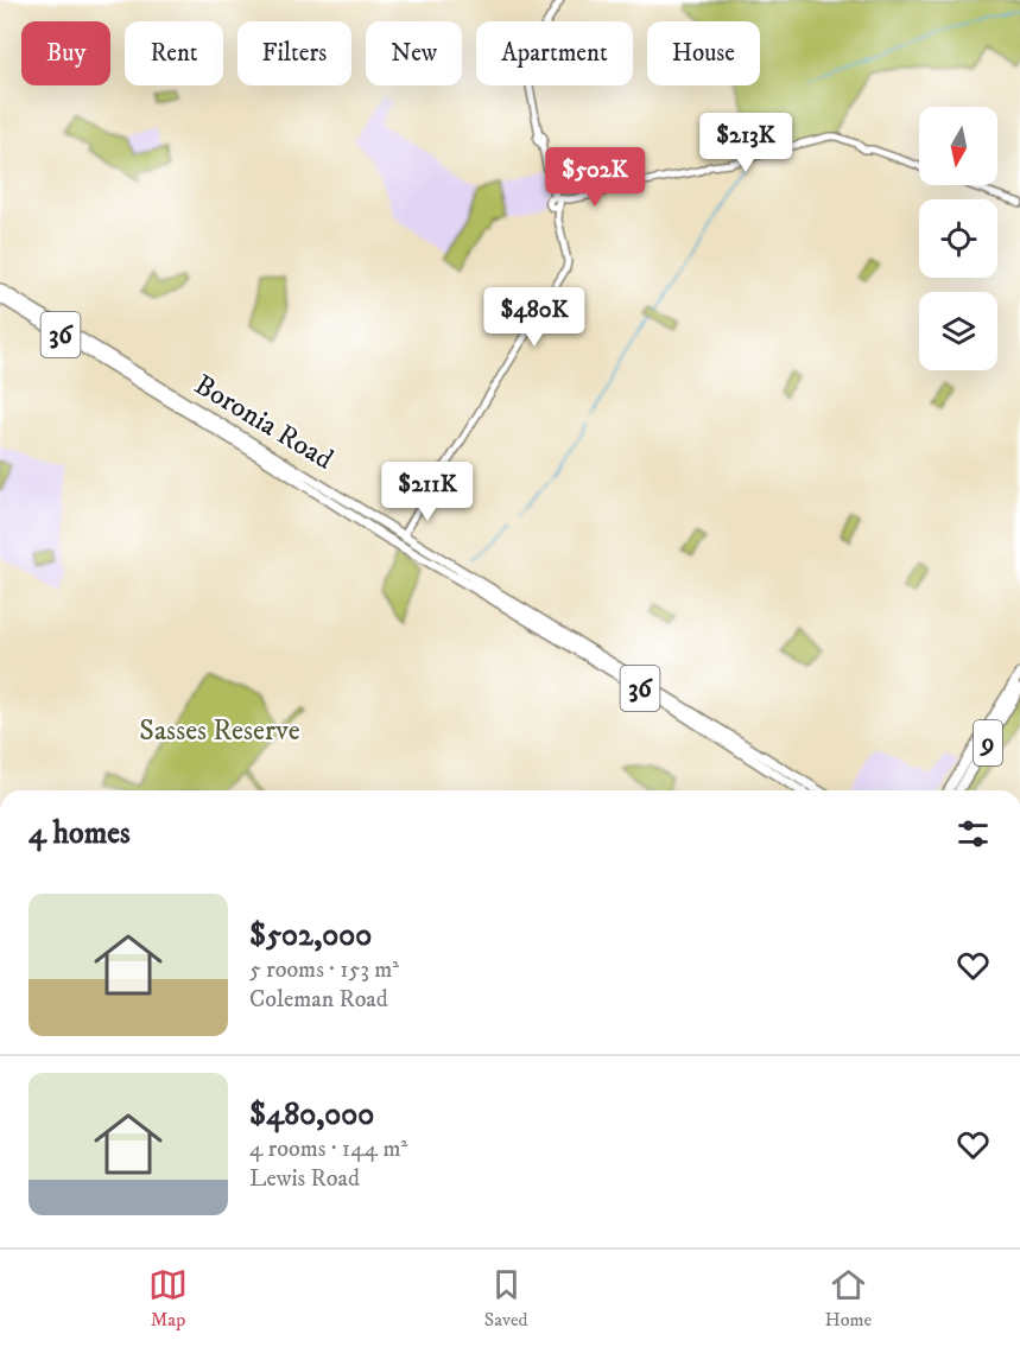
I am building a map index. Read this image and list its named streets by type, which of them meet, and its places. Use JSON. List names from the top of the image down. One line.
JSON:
{"streets":{"main road":["36","Boronia Road","9"]},"parks":["Sasses Reserve"],"north":"bottom","page":{"chip":["Buy","Rent","Filters","New","Apartment","House"],"price":["$213K","$502K","$480K","$211K"],"heading":"4 homes","list":[{"name":"$502,000","note":"5 rooms · 153 m² · Coleman Road"},{"name":"$480,000","note":"4 rooms · 144 m² · Lewis Road"}],"tabs":["Map","Saved","Home"]}}
